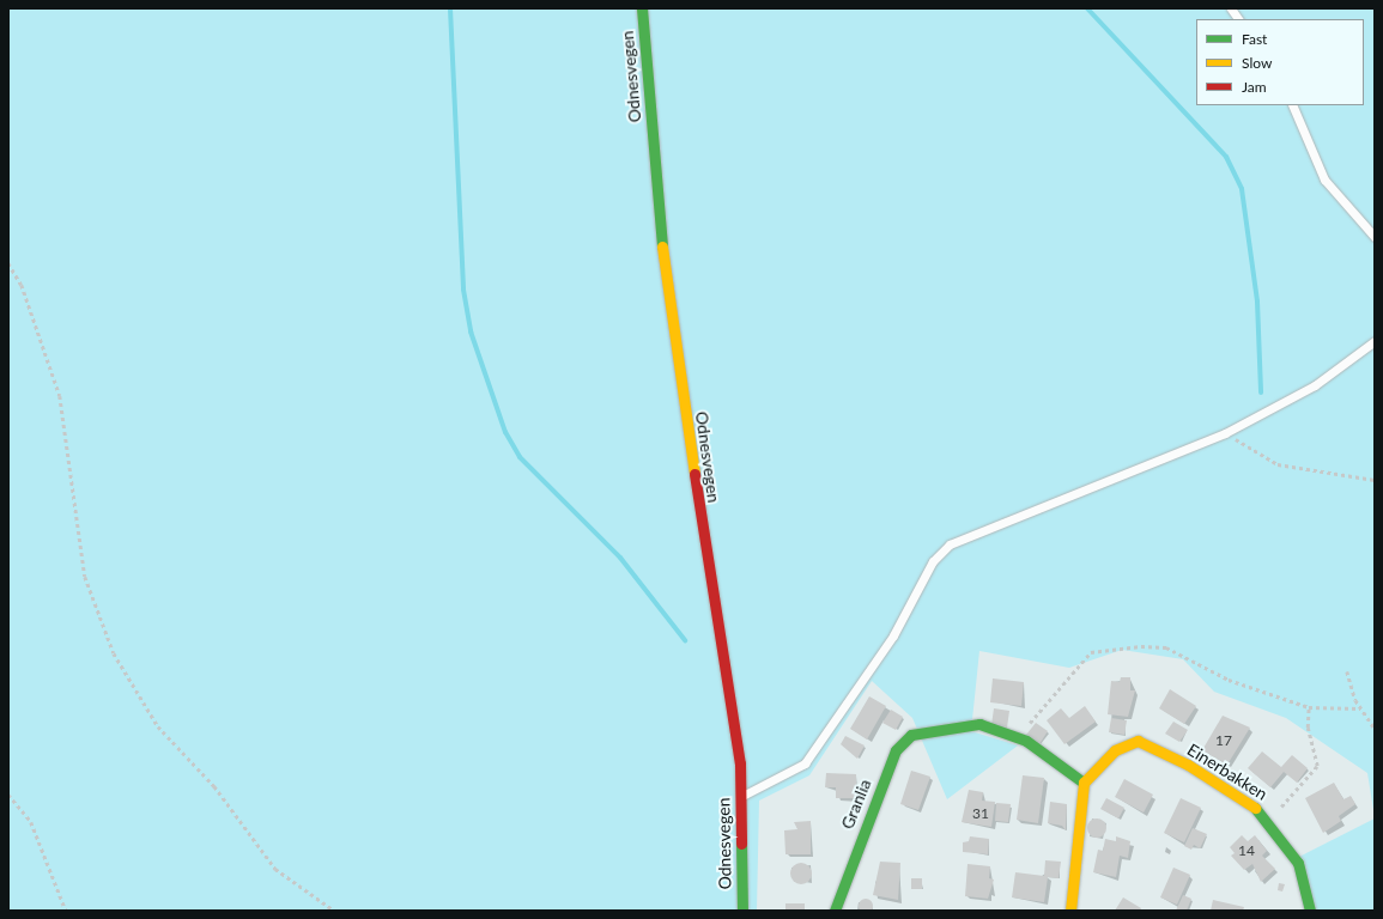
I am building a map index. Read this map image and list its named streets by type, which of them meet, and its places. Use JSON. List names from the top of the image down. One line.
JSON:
{"streets":{"main road":["Odnesvegen","Einerbakken","Granlia"]},"house_numbers":["17","31","14"],"legend":["Fast","Slow","Jam"]}
